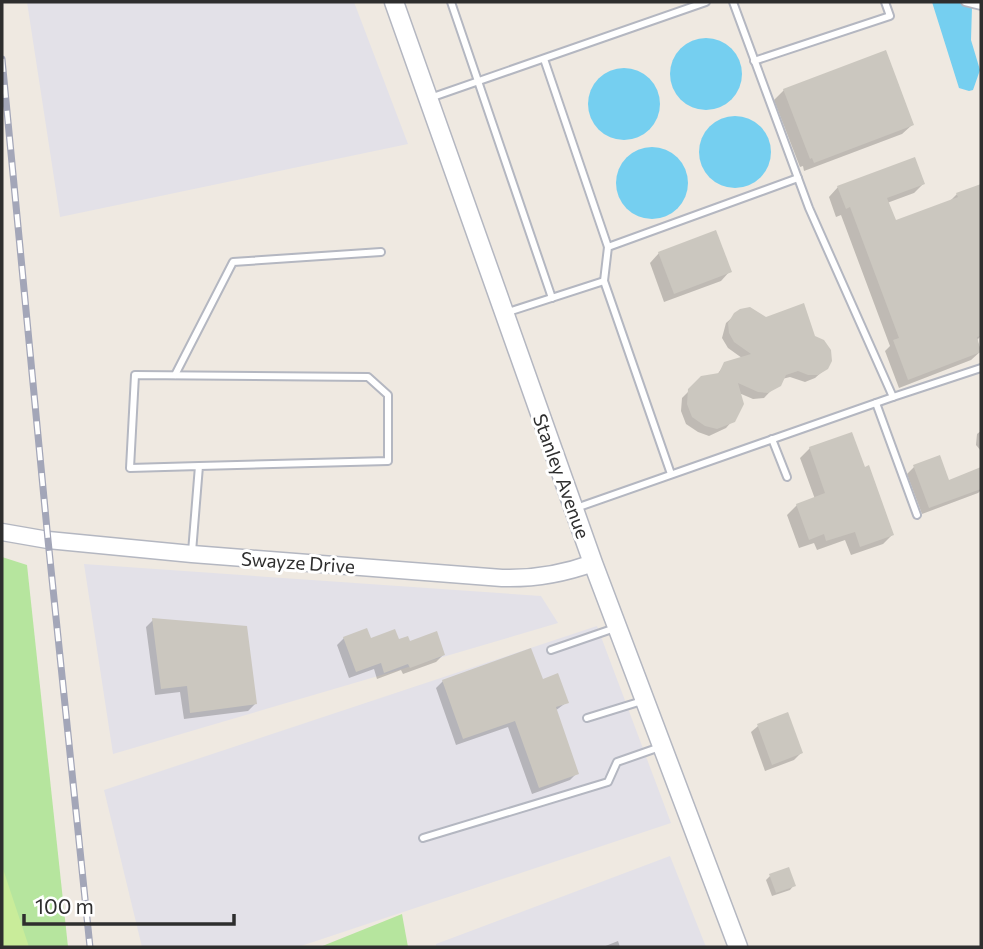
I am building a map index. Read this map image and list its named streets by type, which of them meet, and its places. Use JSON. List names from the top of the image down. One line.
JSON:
{"streets":{"main road":["Stanley Avenue"],"street":["Swayze Drive"]},"crossings":[["Stanley Avenue","Swayze Drive"]],"scale_bar":"100 m"}
